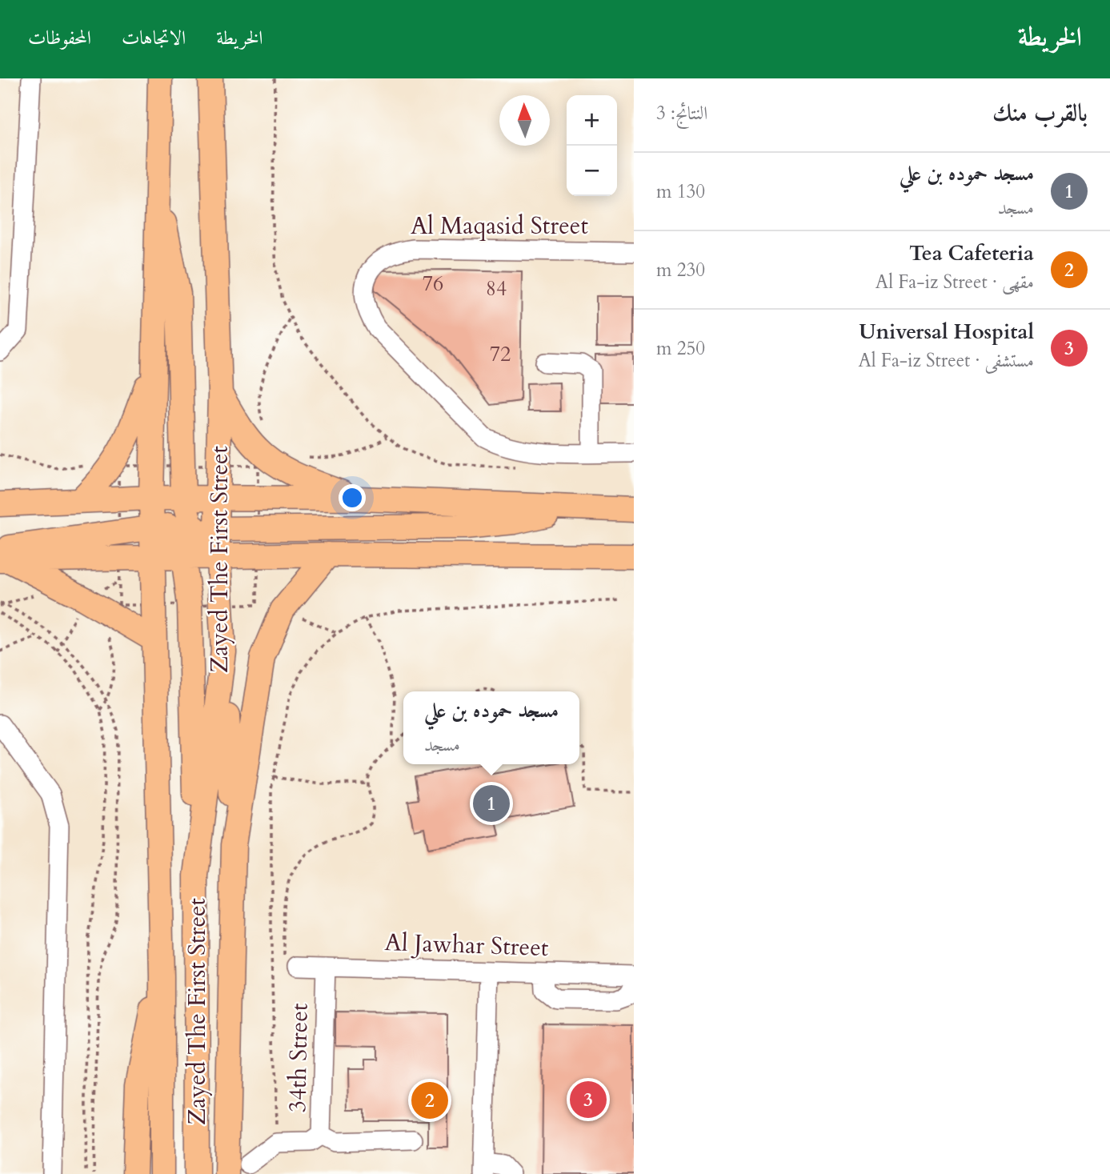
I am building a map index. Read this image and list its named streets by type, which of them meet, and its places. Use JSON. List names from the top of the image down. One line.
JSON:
{"streets":{"main road":["Zayed The First Street"],"street":["Al Maqasid Street","Al Jawhar Street","34th Street"]},"crossings":[["Al Jawhar Street","34th Street"]],"house_numbers":["76","84","72"],"north":"top","page":{"header":"الخريطة","nav":["الخريطة","الاتجاهات","المحفوظات"],"heading":["بالقرب منك","النتائج: 3"],"map_buttons":["+","−"],"list":[{"mark":"1","name":"مسجد حموده بن علي","note":"مسجد","value":"130 m"},{"mark":"2","name":"Tea Cafeteria","note":"مقهى · Al Fa-iz Street","value":"230 m"},{"mark":"3","name":"Universal Hospital","note":"مستشفى · Al Fa-iz Street","value":"250 m"}],"popup":["مسجد حموده بن علي","مسجد"],"pins":["1","3","2"]}}
